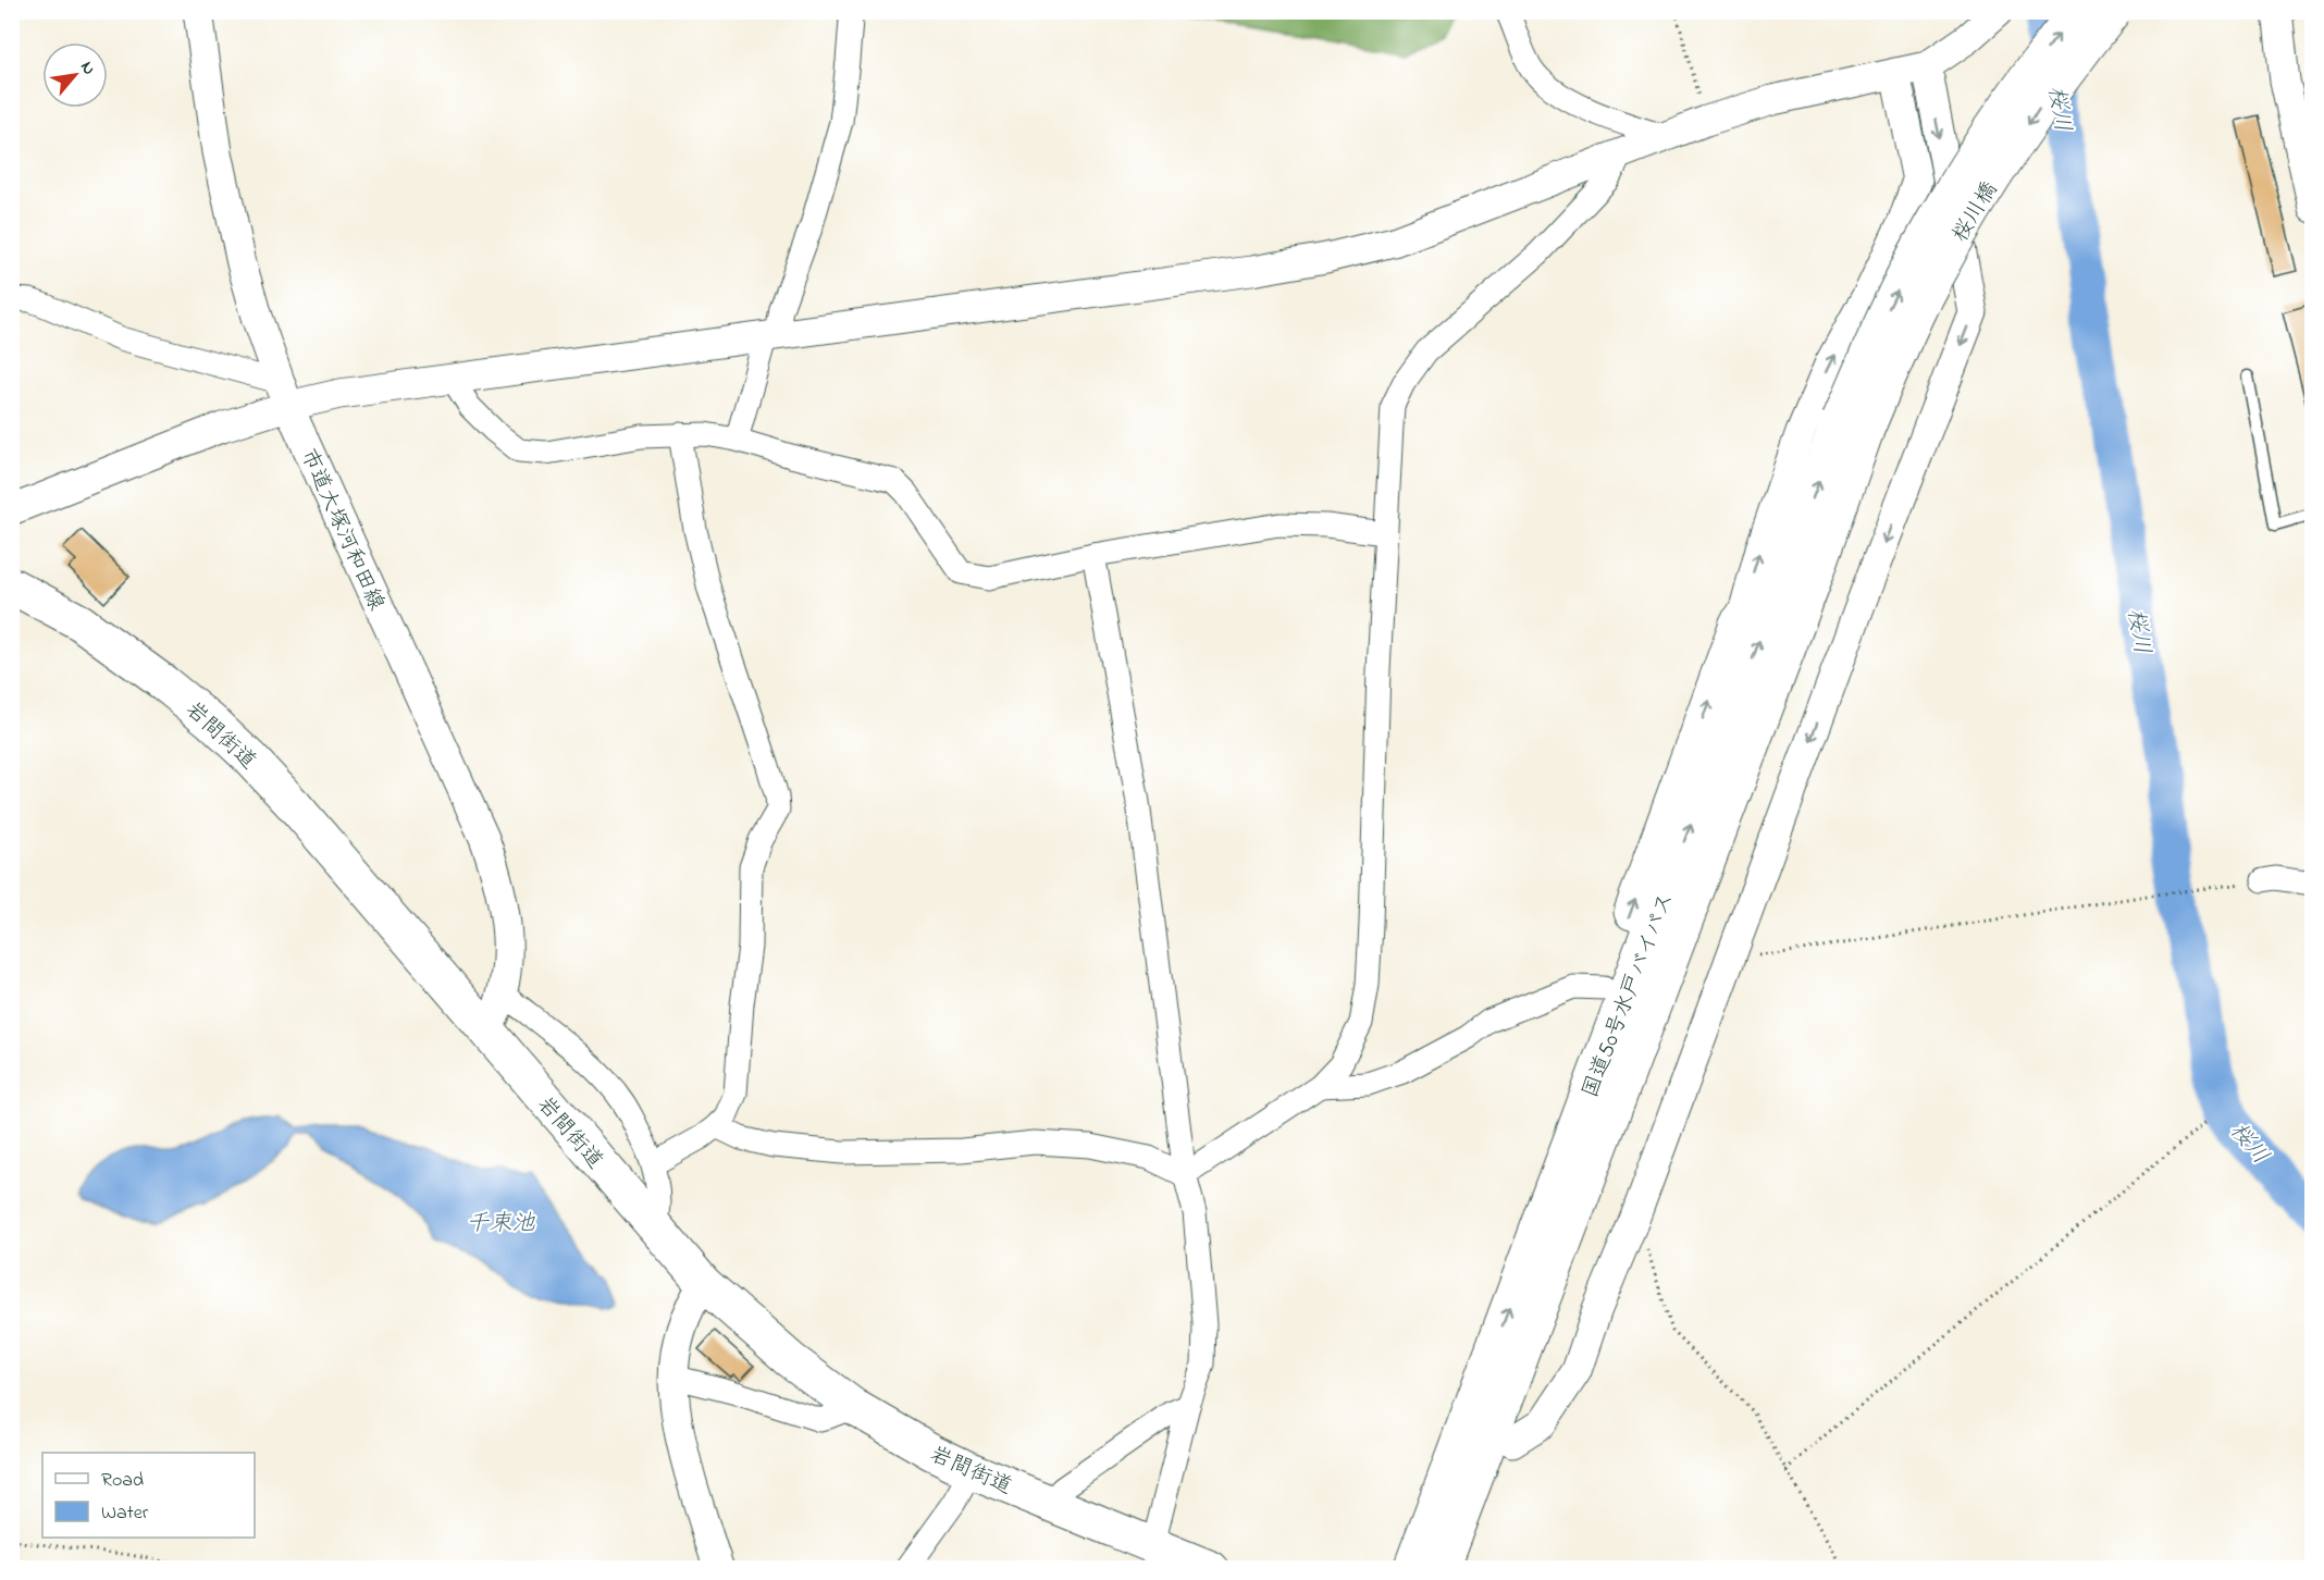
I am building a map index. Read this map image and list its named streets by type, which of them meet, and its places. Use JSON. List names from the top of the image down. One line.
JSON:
{"streets":{"main road":["桜川橋","岩間街道","国道50号水戸バイパス"],"street":["市道大塚河和田線"]},"crossings":[["桜川橋","国道50号水戸バイパス"],["市道大塚河和田線","岩間街道"]],"water":["桜川","千束池"],"legend":["Road","Water"],"north":"top right"}
